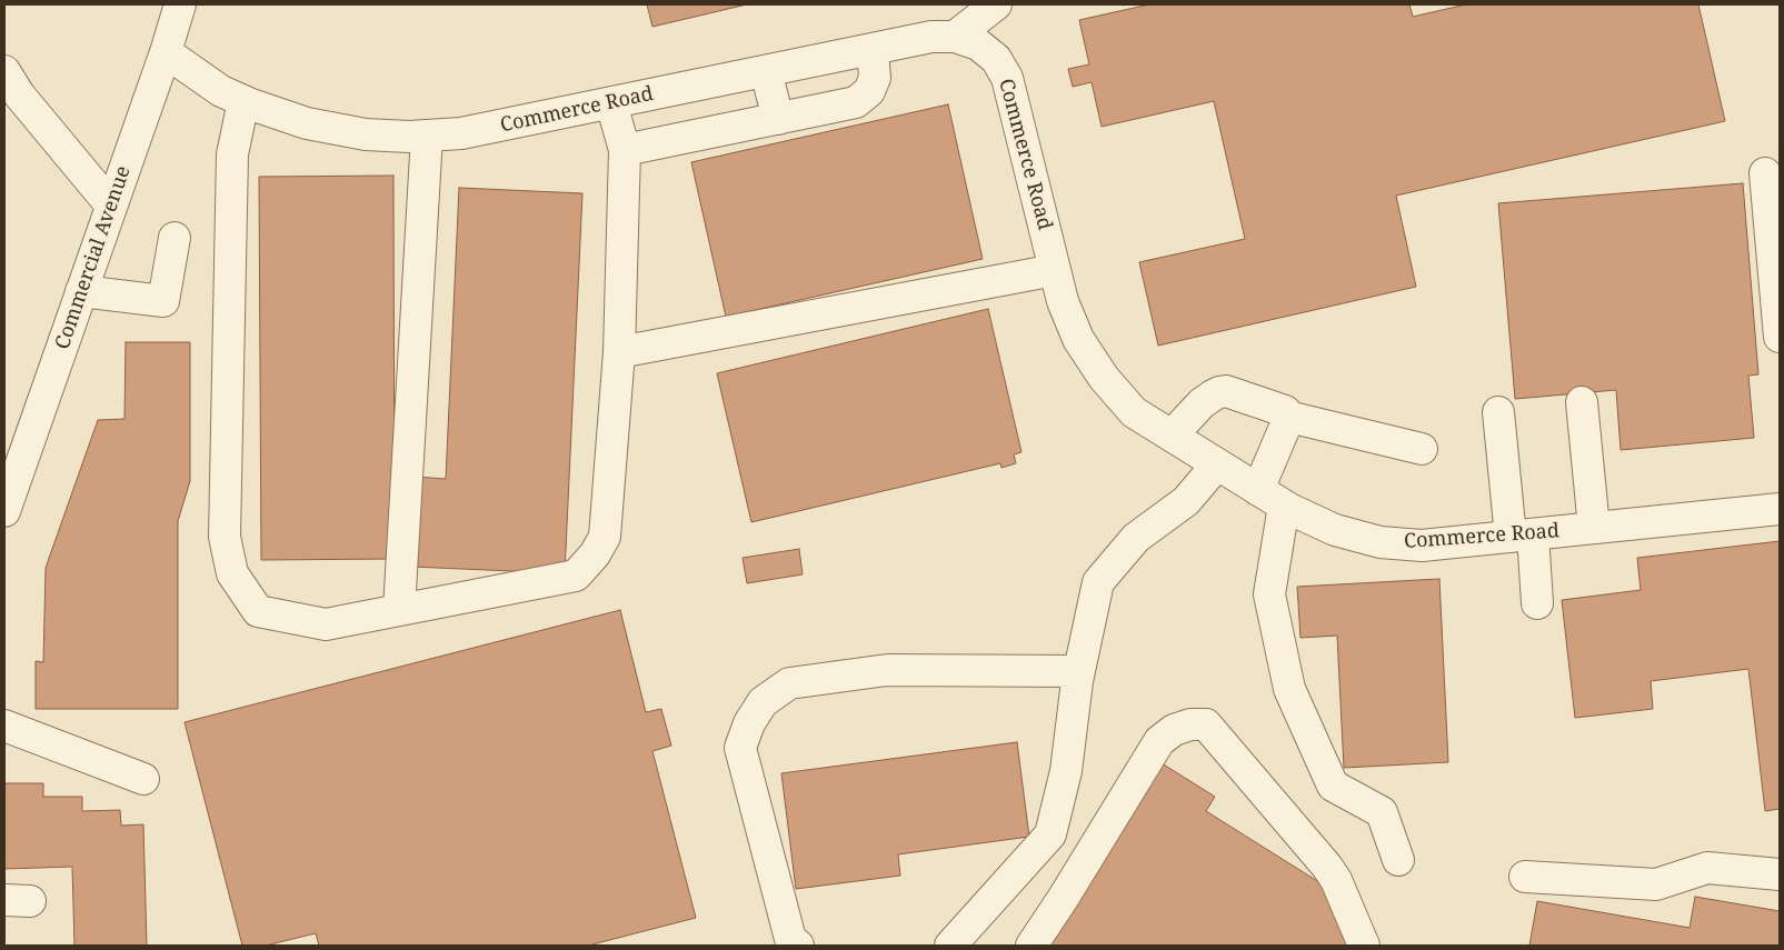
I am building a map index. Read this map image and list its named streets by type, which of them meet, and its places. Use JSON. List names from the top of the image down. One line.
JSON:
{"streets":{"street":["Commerce Road","Commercial Avenue"]},"crossings":[["Commerce Road","Commercial Avenue"]]}
